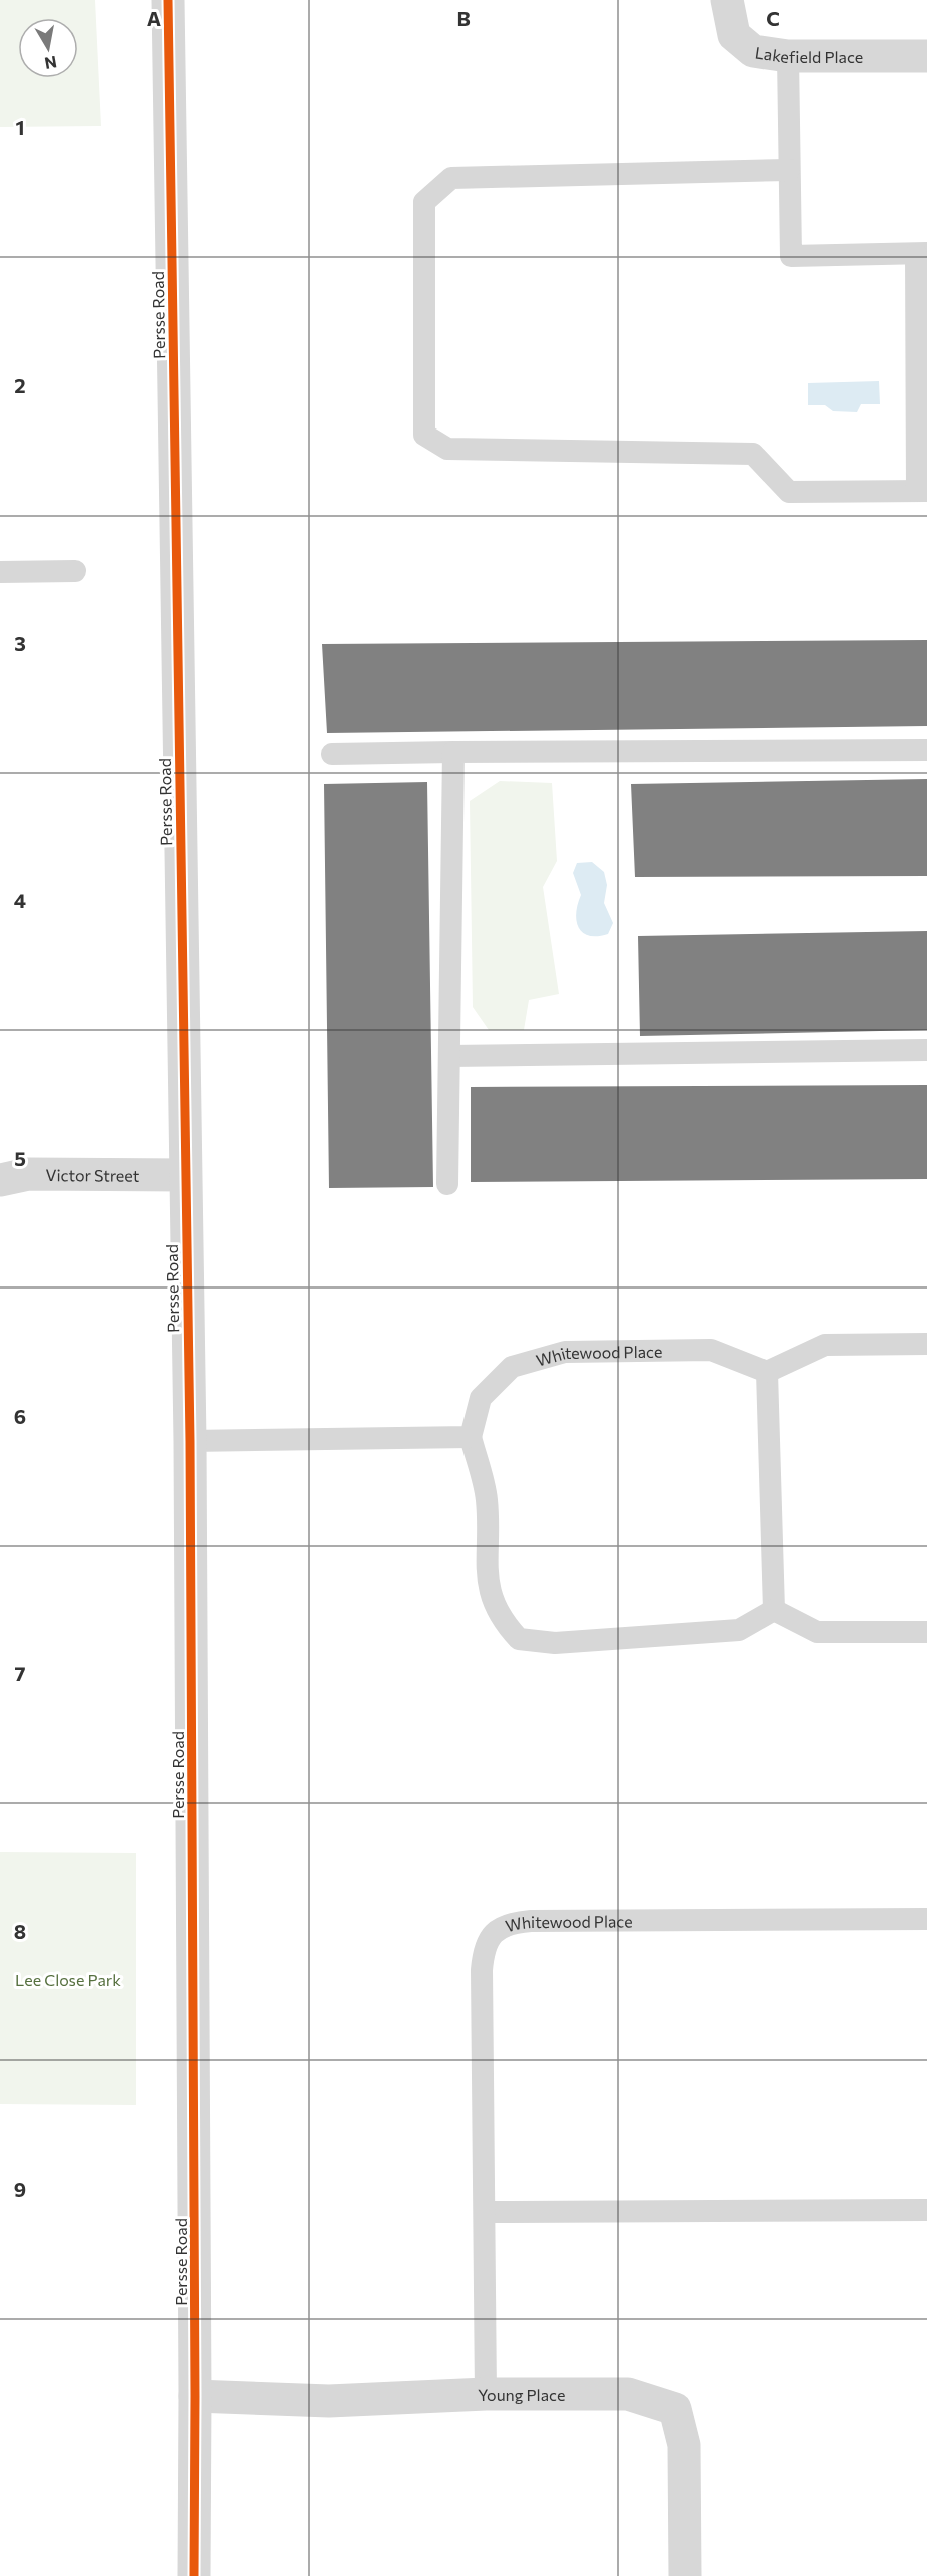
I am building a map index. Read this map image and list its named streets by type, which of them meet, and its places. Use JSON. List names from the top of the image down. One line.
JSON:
{"streets":{"street":["Lakefield Place","Persse Road","Victor Street","Young Place"],"lane":["Whitewood Place"]},"crossings":[["Persse Road","Victor Street"],["Persse Road","Young Place"],["Whitewood Place","Young Place"]],"parks":["Lee Close Park"],"north":"bottom","grid":{"columns":["A","B","C"],"rows":["1","2","3","4","5","6","7","8","9"]}}
